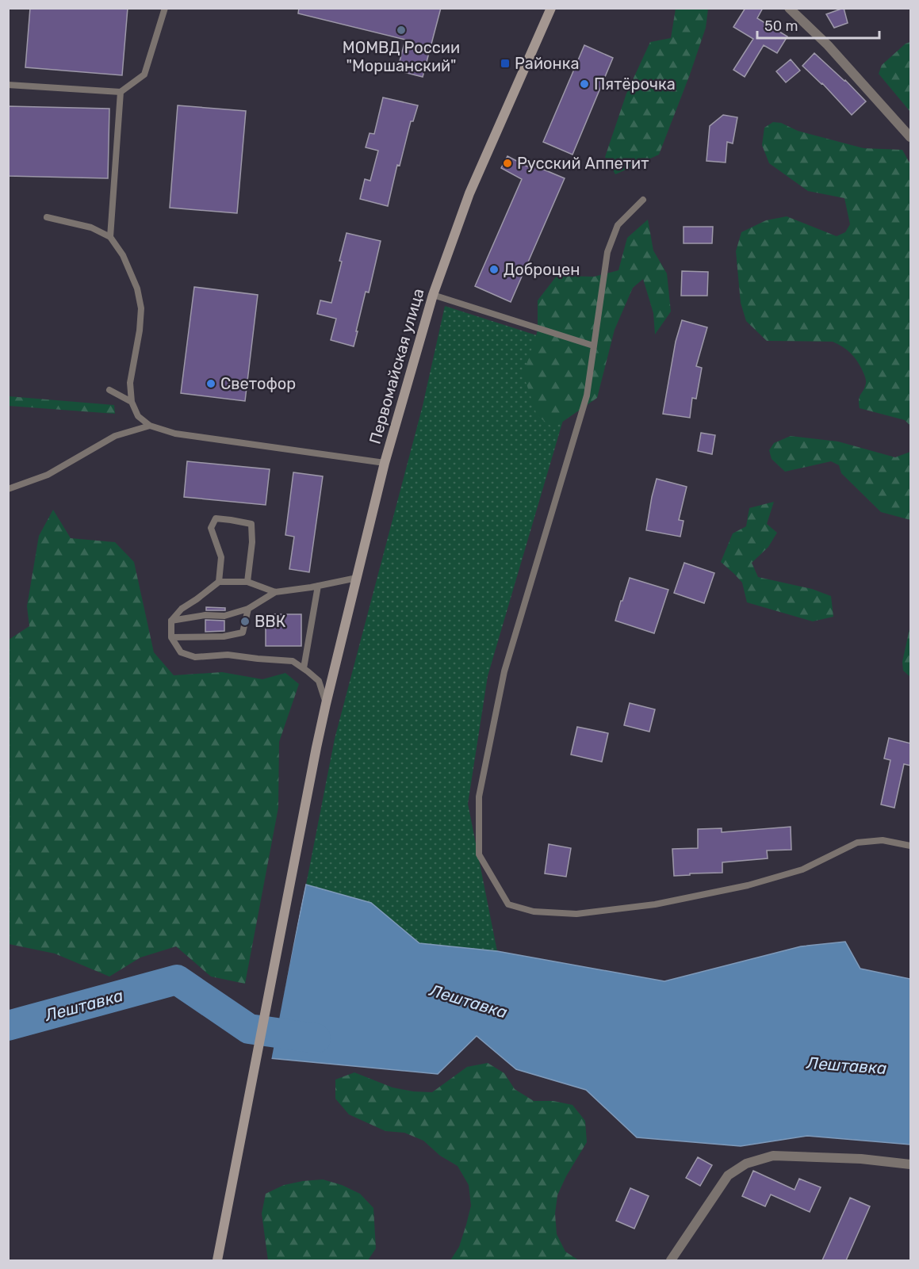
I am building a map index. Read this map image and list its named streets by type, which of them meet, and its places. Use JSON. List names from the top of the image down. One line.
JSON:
{"streets":{"main road":["Первомайская улица"]},"water":["Лештавка"],"places":{"other":["МОМВД России \"Моршанский\"","Пятёрочка","Русский Аппетит","Доброцен","Светофор","ВВК"],"transit":["Районка"]},"scale_bar":"50 m"}
